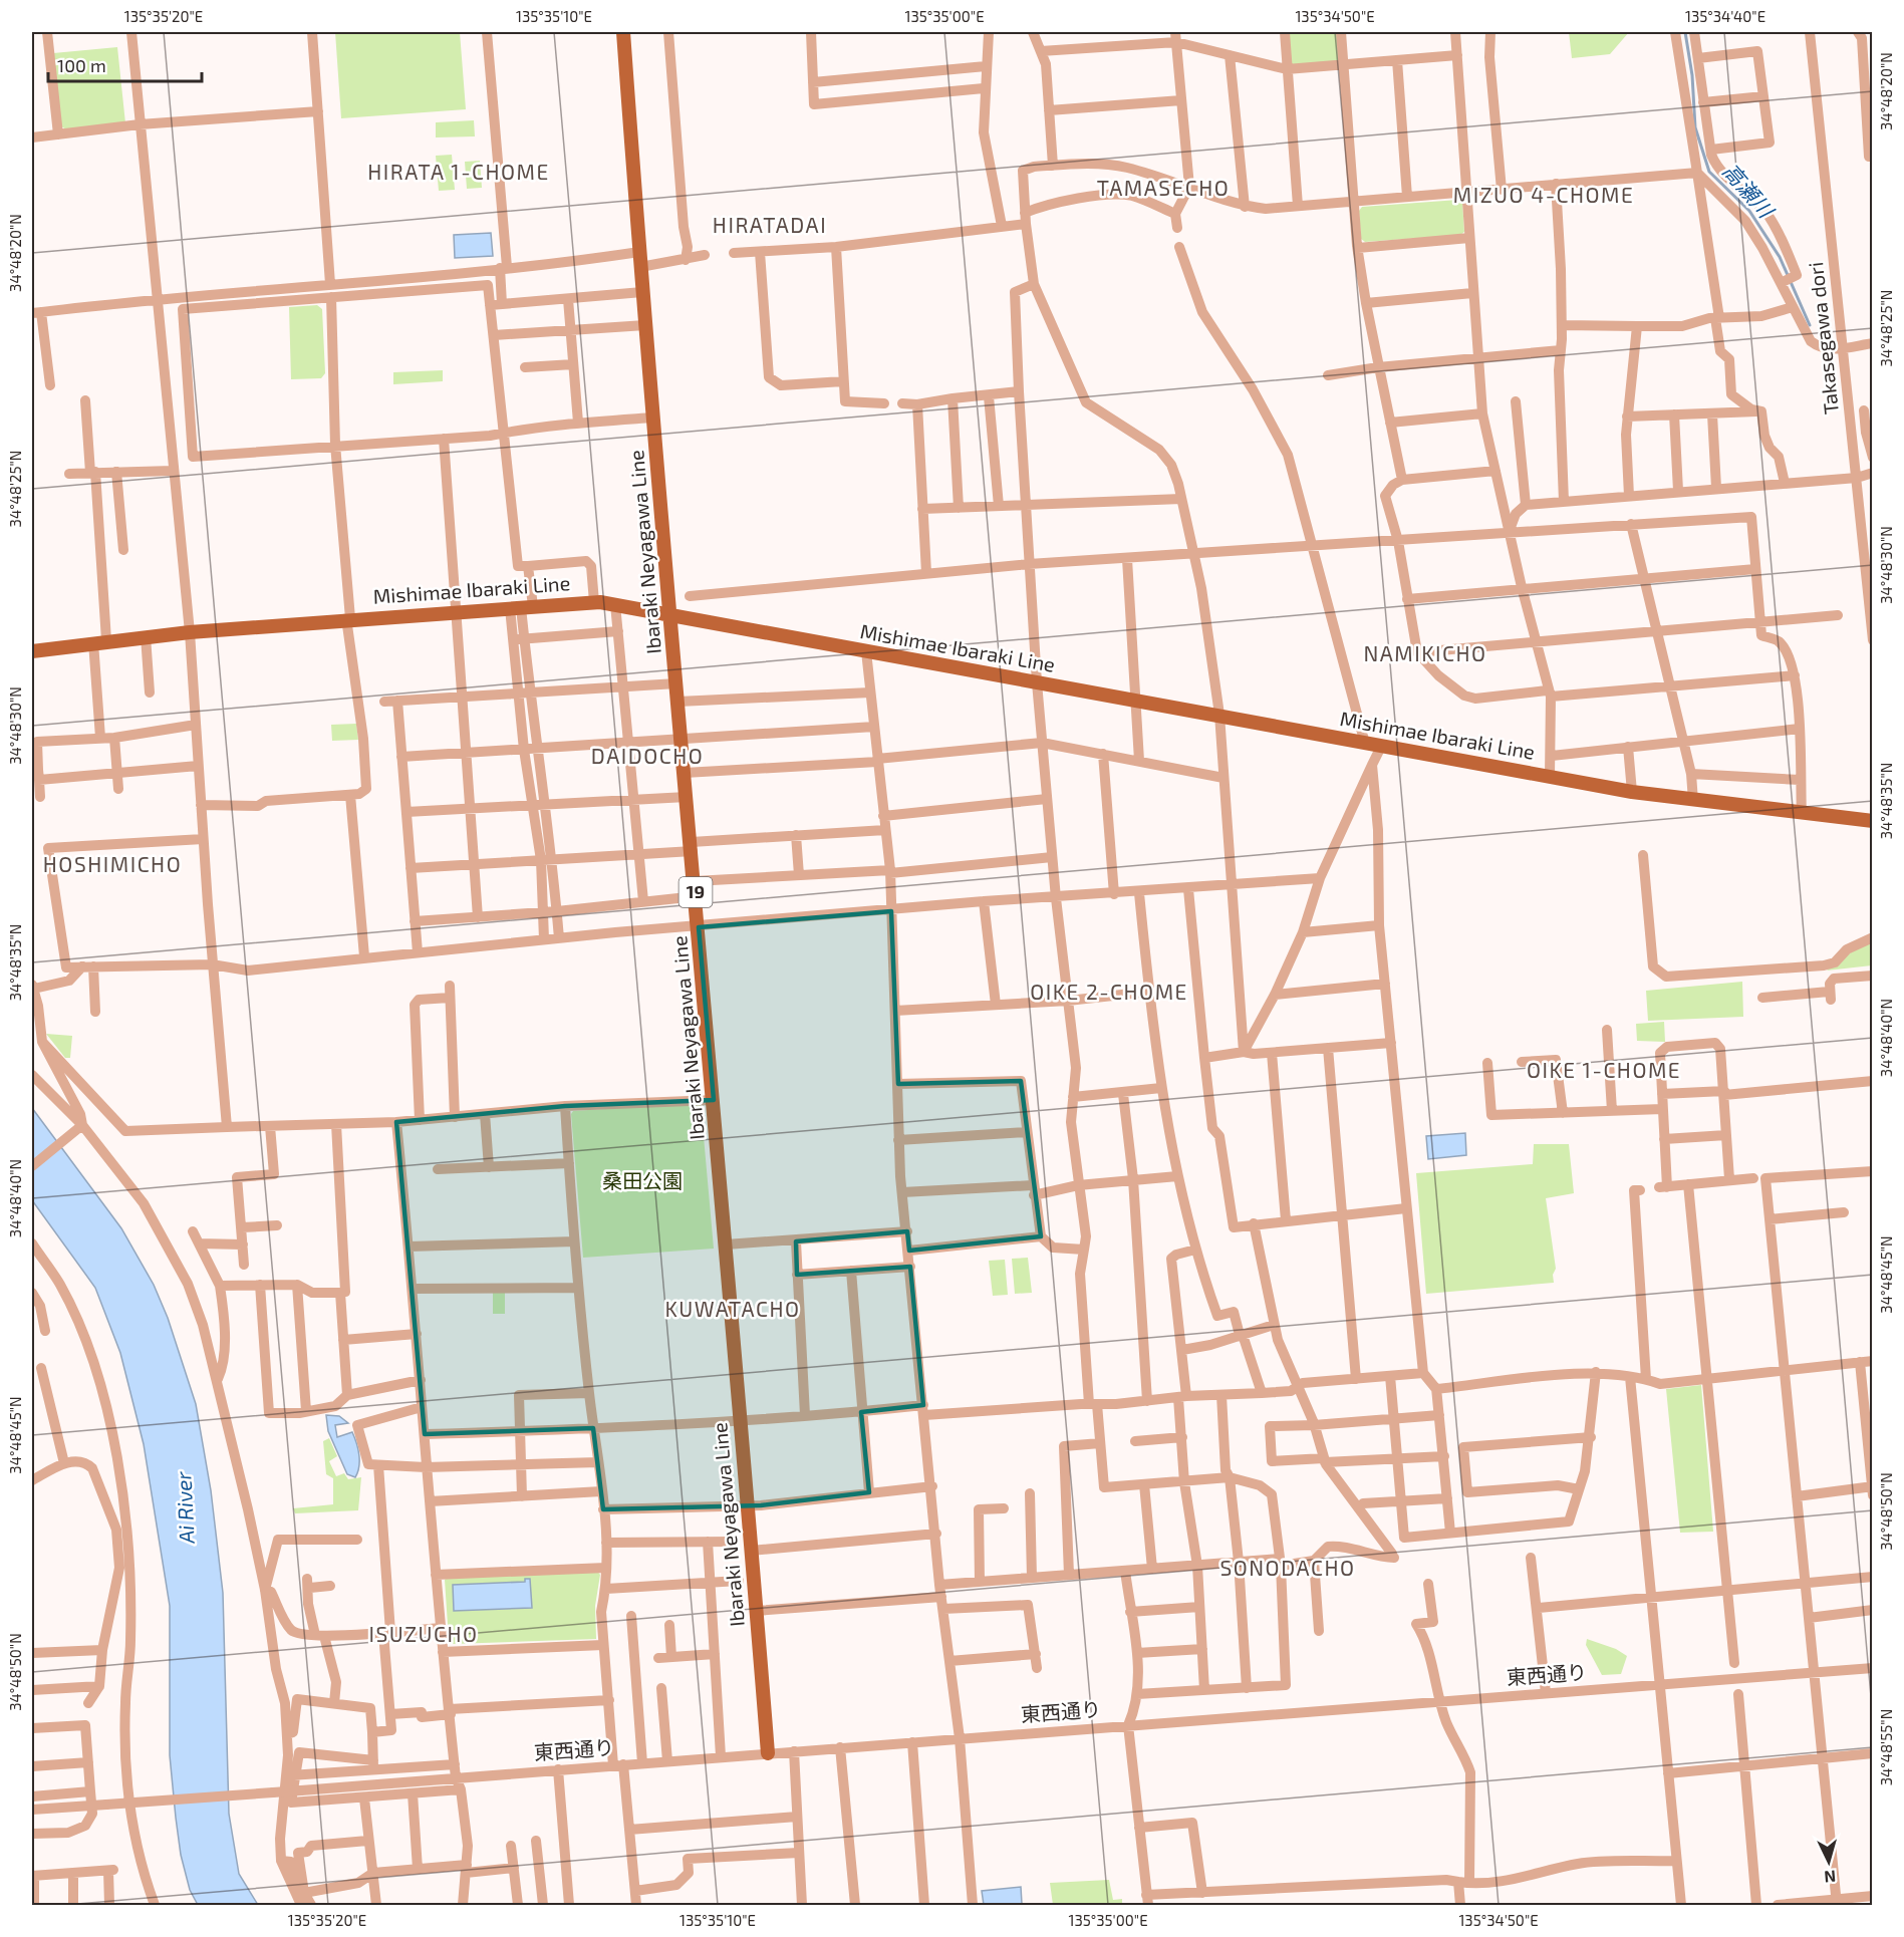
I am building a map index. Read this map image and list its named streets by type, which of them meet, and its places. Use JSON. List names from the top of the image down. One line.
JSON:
{"streets":{"main road":["Ibaraki Neyagawa Line","Mishimae Ibaraki Line","19"],"street":["Takasegawa dori","東西通り"]},"crossings":[["Ibaraki Neyagawa Line","Mishimae Ibaraki Line"],["Ibaraki Neyagawa Line","東西通り"]],"districts":["HIRATA 1-CHOME","TAMASECHO","MIZUO 4-CHOME","HIRATADAI","NAMIKICHO","DAIDOCHO","HOSHIMICHO","OIKE 2-CHOME","OIKE 1-CHOME","KUWATACHO","SONODACHO","ISUZUCHO"],"water":["高瀬川","Ai River"],"parks":["桑田公園"],"scale_bar":"100 m","north":"bottom","coordinates":["135°35'20\"E","135°35'10\"E","135°35'00\"E","135°34'50\"E","135°34'40\"E","34°48'20\"N","34°48'25\"N","34°48'30\"N","34°48'35\"N","34°48'40\"N","34°48'45\"N","34°48'50\"N","34°48'55\"N"]}
